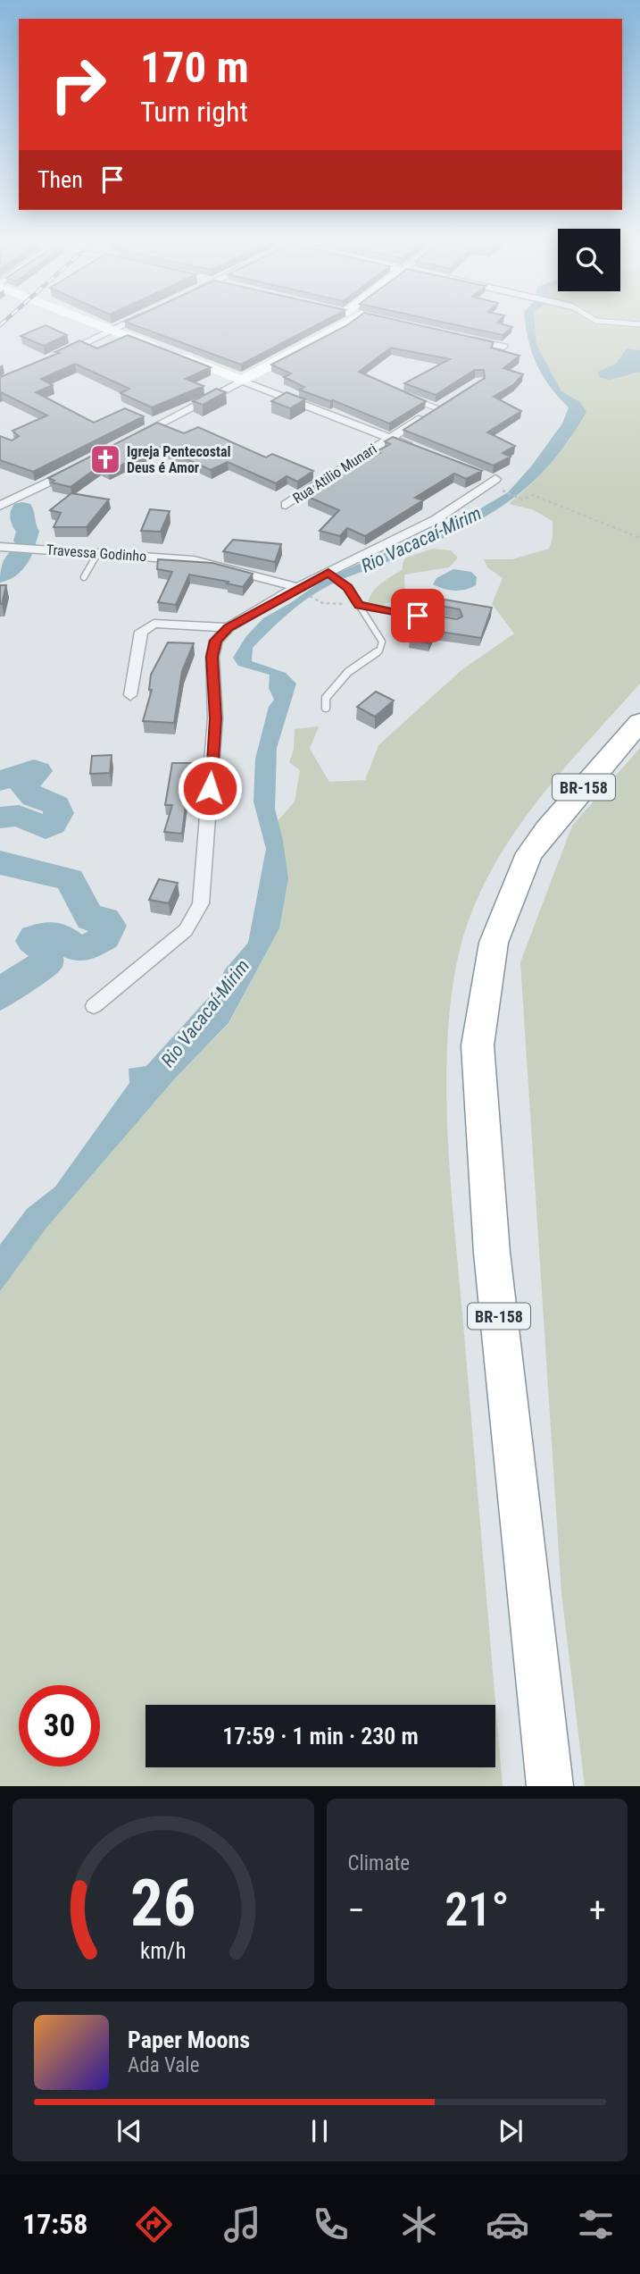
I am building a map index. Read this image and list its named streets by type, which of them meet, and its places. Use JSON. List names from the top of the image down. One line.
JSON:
{"streets":{"highway":["BR-158"],"street":["Rua Atilio Munari","Travessa Godinho"]},"water":["Rio Vacacaí-Mirim"],"places":{"church":["Igreja Pentecostal Deus é Amor"]},"page":{"turn":["170 m","Turn right"],"then":"Then","limit":"30","trip":"17:59 · 1 min · 230 m","tile":"Climate","heat":["−","21°","+"],"song":["Paper Moons","Ada Vale"],"tabs":"17:58","gauge":["26","km/h"]}}
